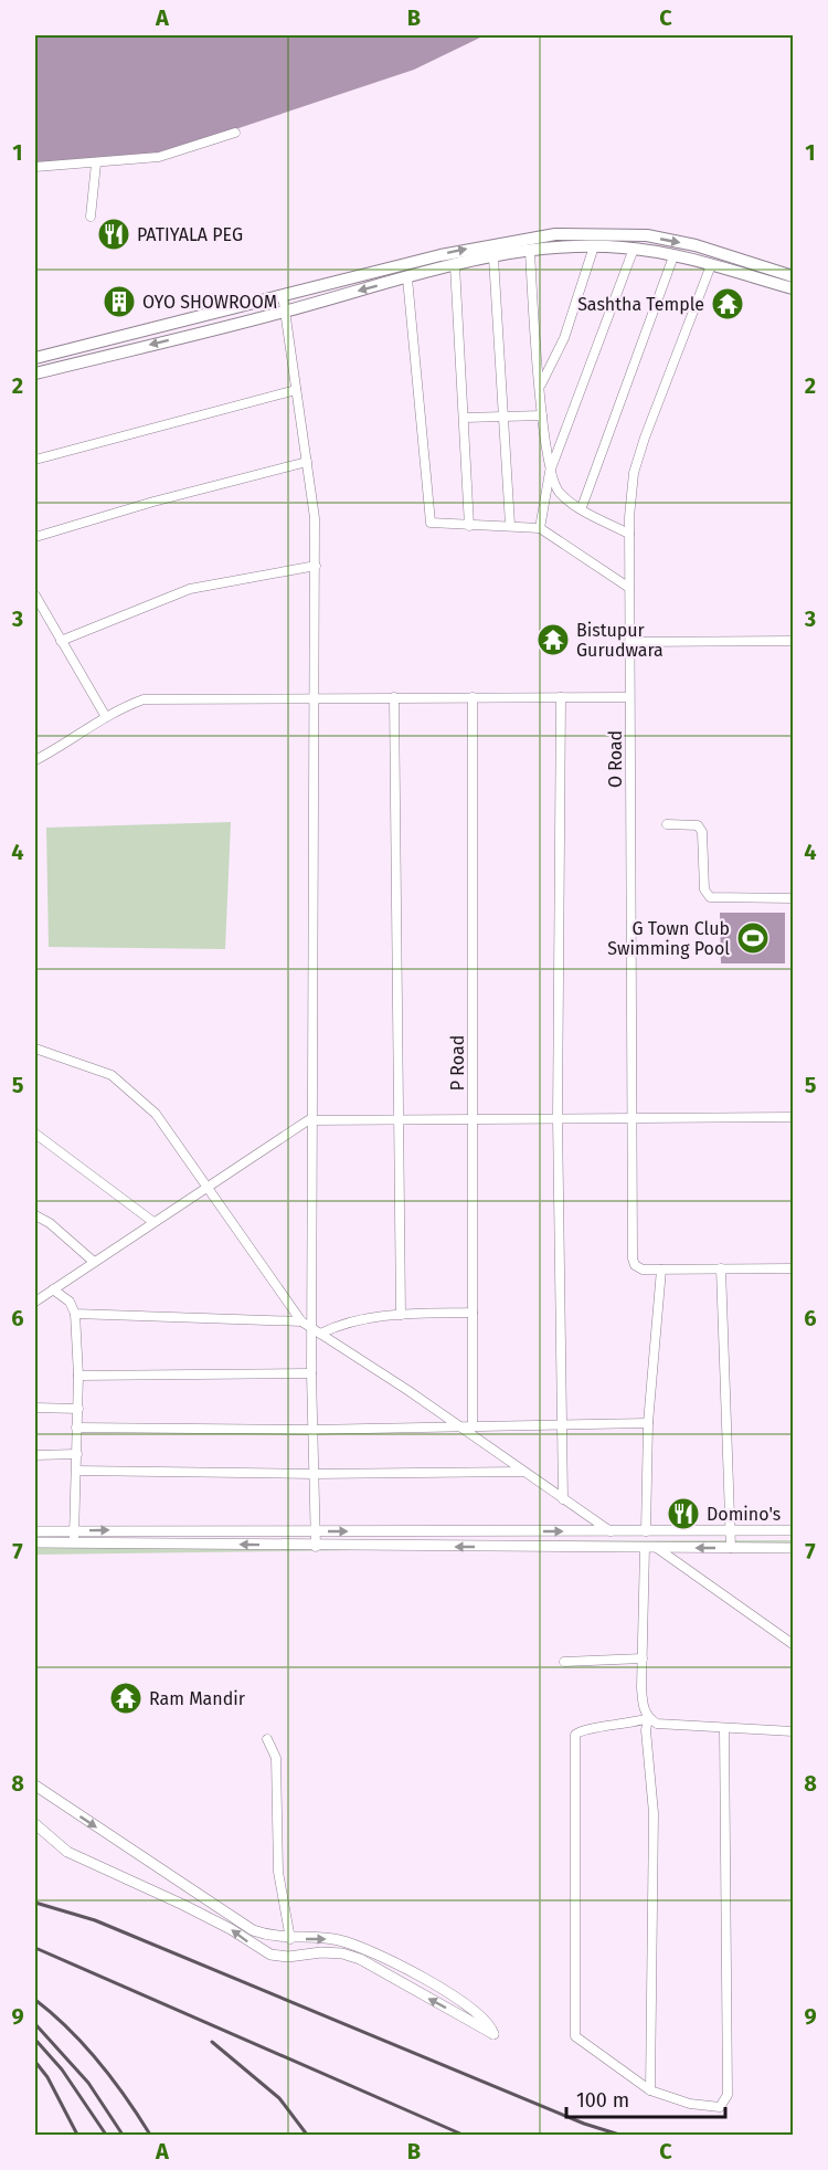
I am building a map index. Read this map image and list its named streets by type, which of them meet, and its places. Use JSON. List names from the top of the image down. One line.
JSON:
{"streets":{"street":["O Road","P Road"]},"places":{"restaurant":["PATIYALA PEG","Domino's"],"building":["OYO SHOWROOM"],"temple":["Sashtha Temple","Bistupur Gurudwara","Ram Mandir"],"sports":["G Town Club Swimming Pool"]},"scale_bar":"100 m","grid":{"columns":["A","B","C"],"rows":["1","2","3","4","5","6","7","8","9"]}}
